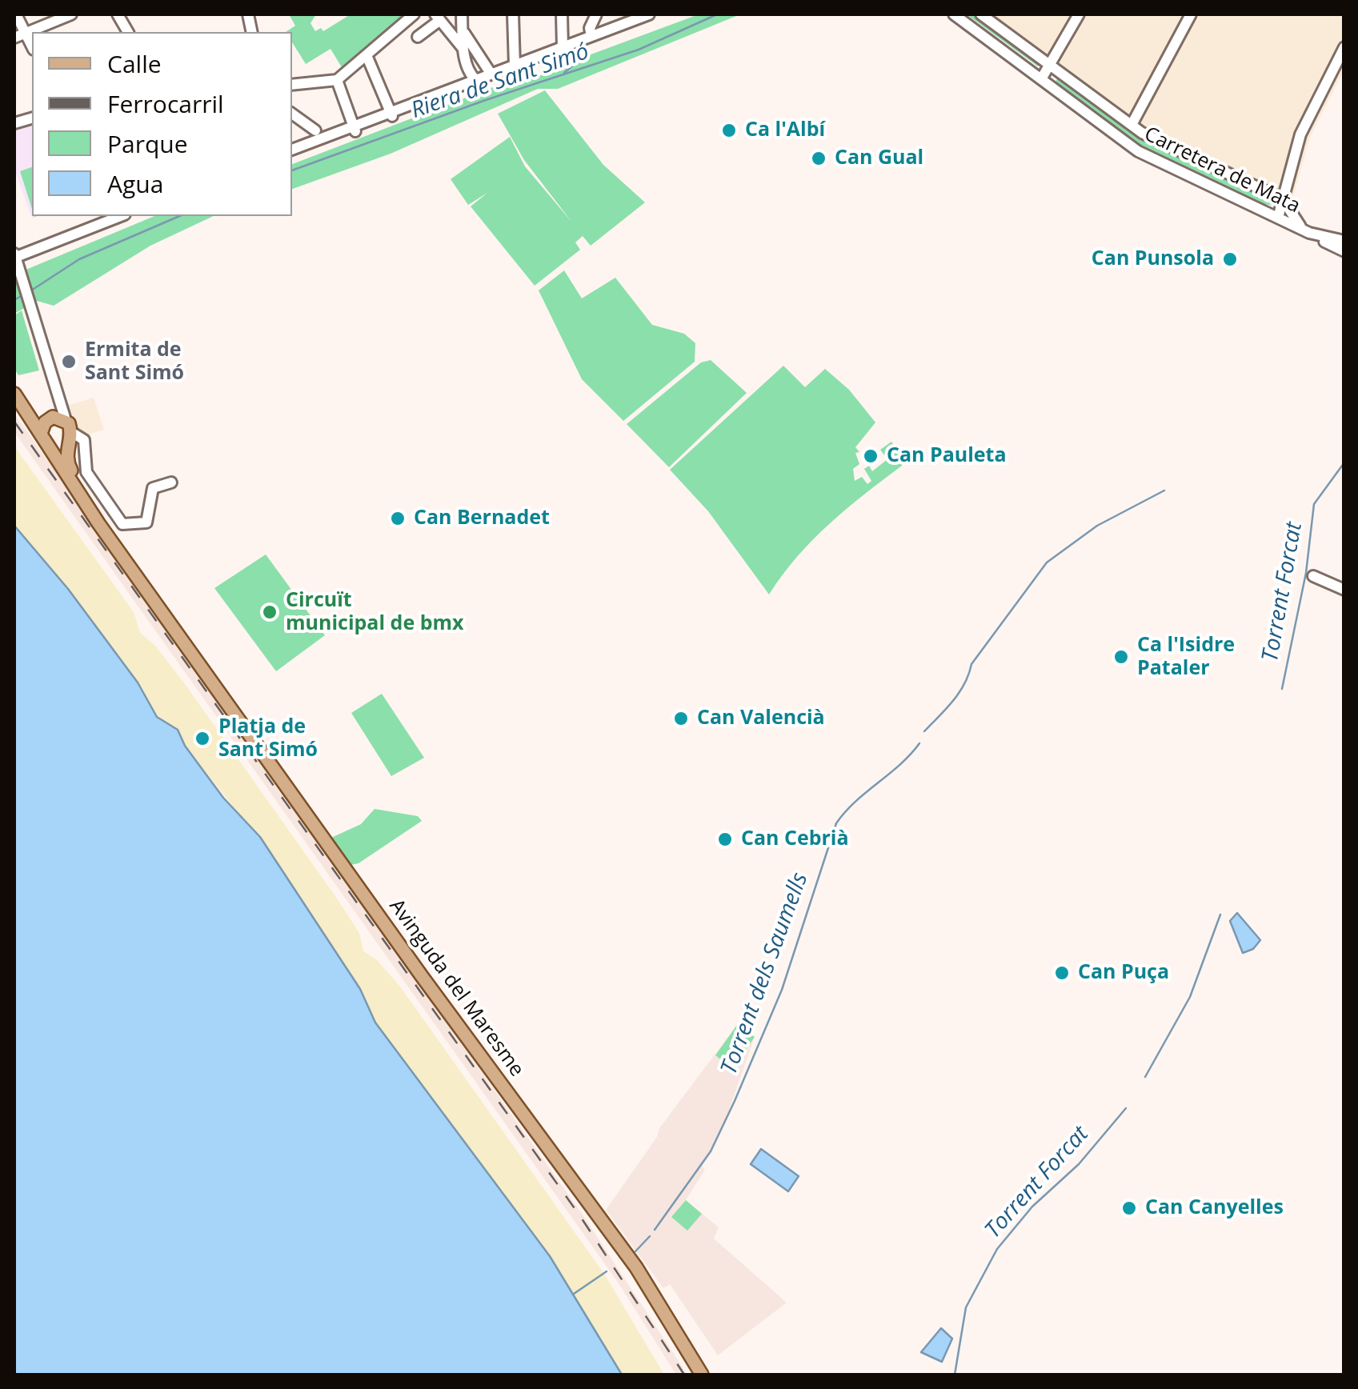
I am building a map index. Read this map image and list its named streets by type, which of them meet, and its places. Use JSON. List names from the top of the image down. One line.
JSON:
{"streets":{"main road":["Avinguda del Maresme"],"street":["Carretera de Mata"]},"water":["Riera de Sant Simó","Torrent Forcat","Torrent dels Saumells"],"places":["Ca l'Albí","Can Gual","Can Punsola","Ermita de Sant Simó","Can Pauleta","Can Bernadet","Circuït municipal de bmx","Ca l'Isidre Pataler","Can Valencià","Platja de Sant Simó","Can Cebrià","Can Puça","Can Canyelles"],"legend":["Calle","Ferrocarril","Parque","Agua"]}
